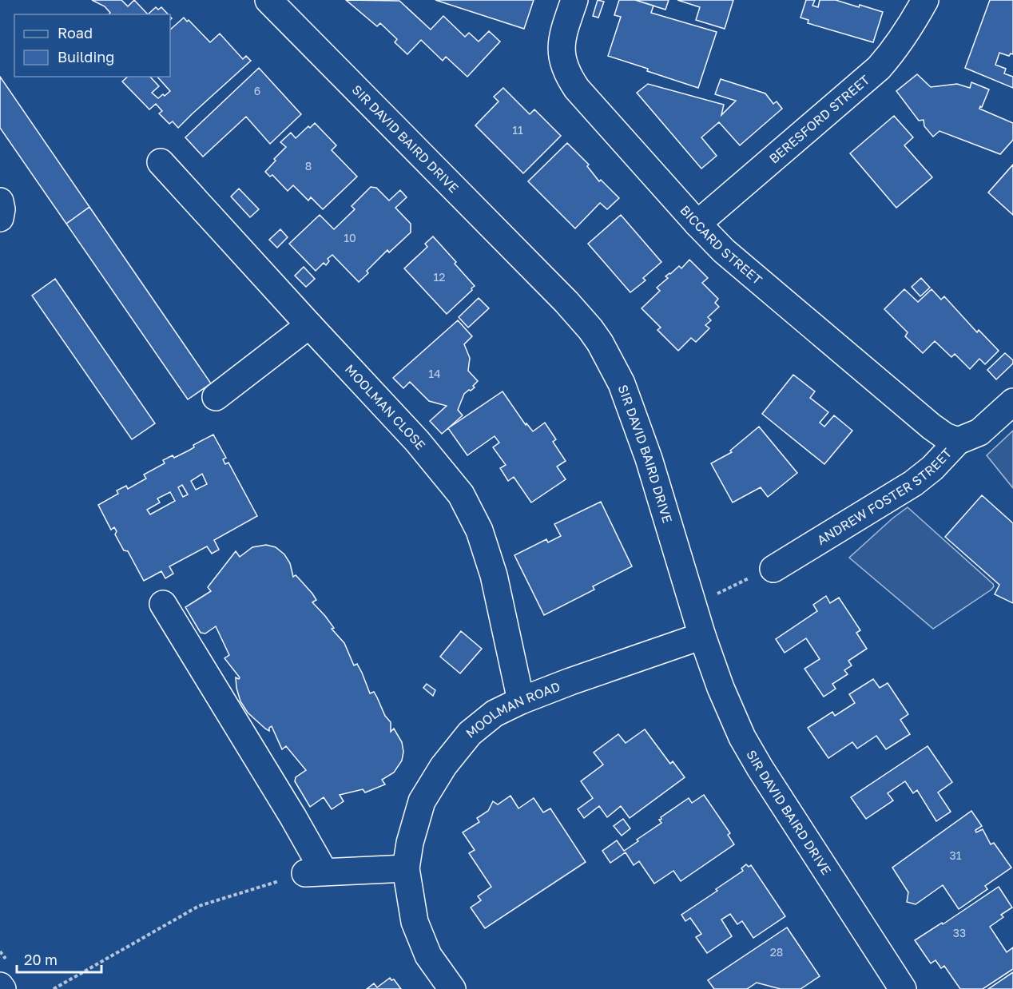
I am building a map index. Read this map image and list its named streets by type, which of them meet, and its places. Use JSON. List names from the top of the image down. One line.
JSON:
{"streets":{"street":["BERESFORD STREET","SIR DAVID BAIRD DRIVE","BICCARD STREET","MOOLMAN CLOSE","ANDREW FOSTER STREET","MOOLMAN ROAD"]},"crossings":[["BERESFORD STREET","BICCARD STREET"],["SIR DAVID BAIRD DRIVE","MOOLMAN ROAD"],["BICCARD STREET","ANDREW FOSTER STREET"],["MOOLMAN CLOSE","MOOLMAN ROAD"]],"house_numbers":["6","11","8","10","12","14","31","33","28"],"legend":["Road","Building"],"scale_bar":"20 m"}
